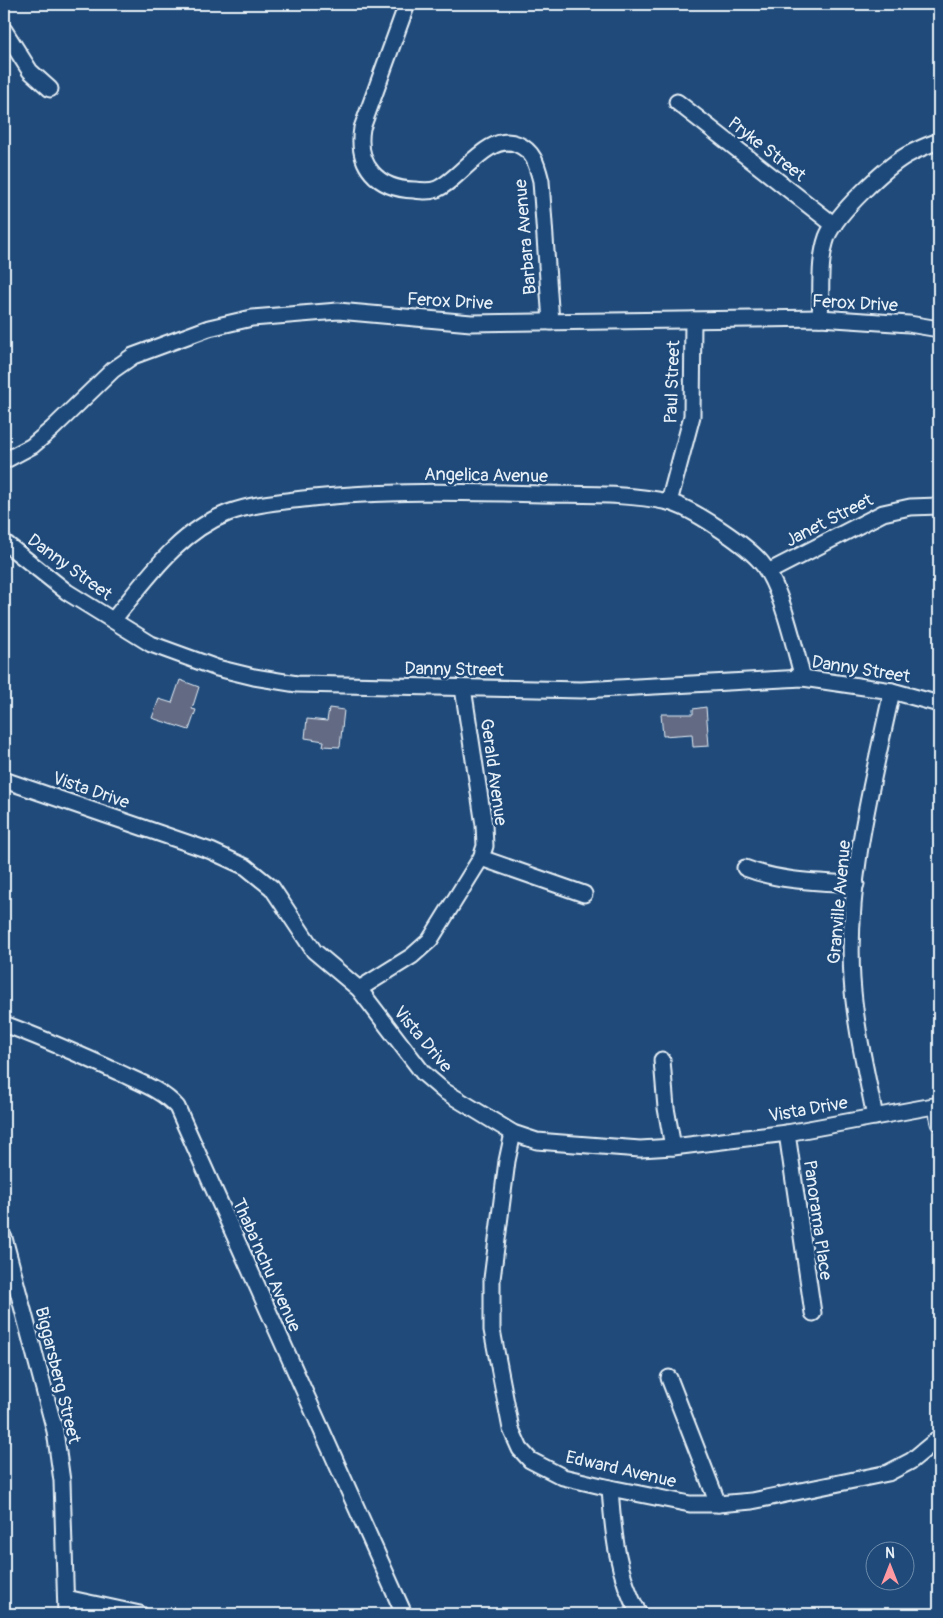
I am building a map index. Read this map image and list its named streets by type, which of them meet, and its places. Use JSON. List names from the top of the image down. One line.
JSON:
{"streets":{"street":["Pryke Street","Barbara Avenue","Ferox Drive","Paul Street","Angelica Avenue","Janet Street","Danny Street","Gerald Avenue","Vista Drive","Granville Avenue","Panorama Place","Thaba'nchu Avenue","Biggarsberg Street","Edward Avenue"]},"crossings":[["Barbara Avenue","Ferox Drive"],["Ferox Drive","Paul Street"],["Paul Street","Angelica Avenue"],["Angelica Avenue","Janet Street"],["Angelica Avenue","Danny Street"],["Danny Street","Gerald Avenue"],["Danny Street","Granville Avenue"],["Gerald Avenue","Vista Drive"],["Vista Drive","Granville Avenue"],["Vista Drive","Panorama Place"],["Vista Drive","Edward Avenue"]],"north":"top"}
